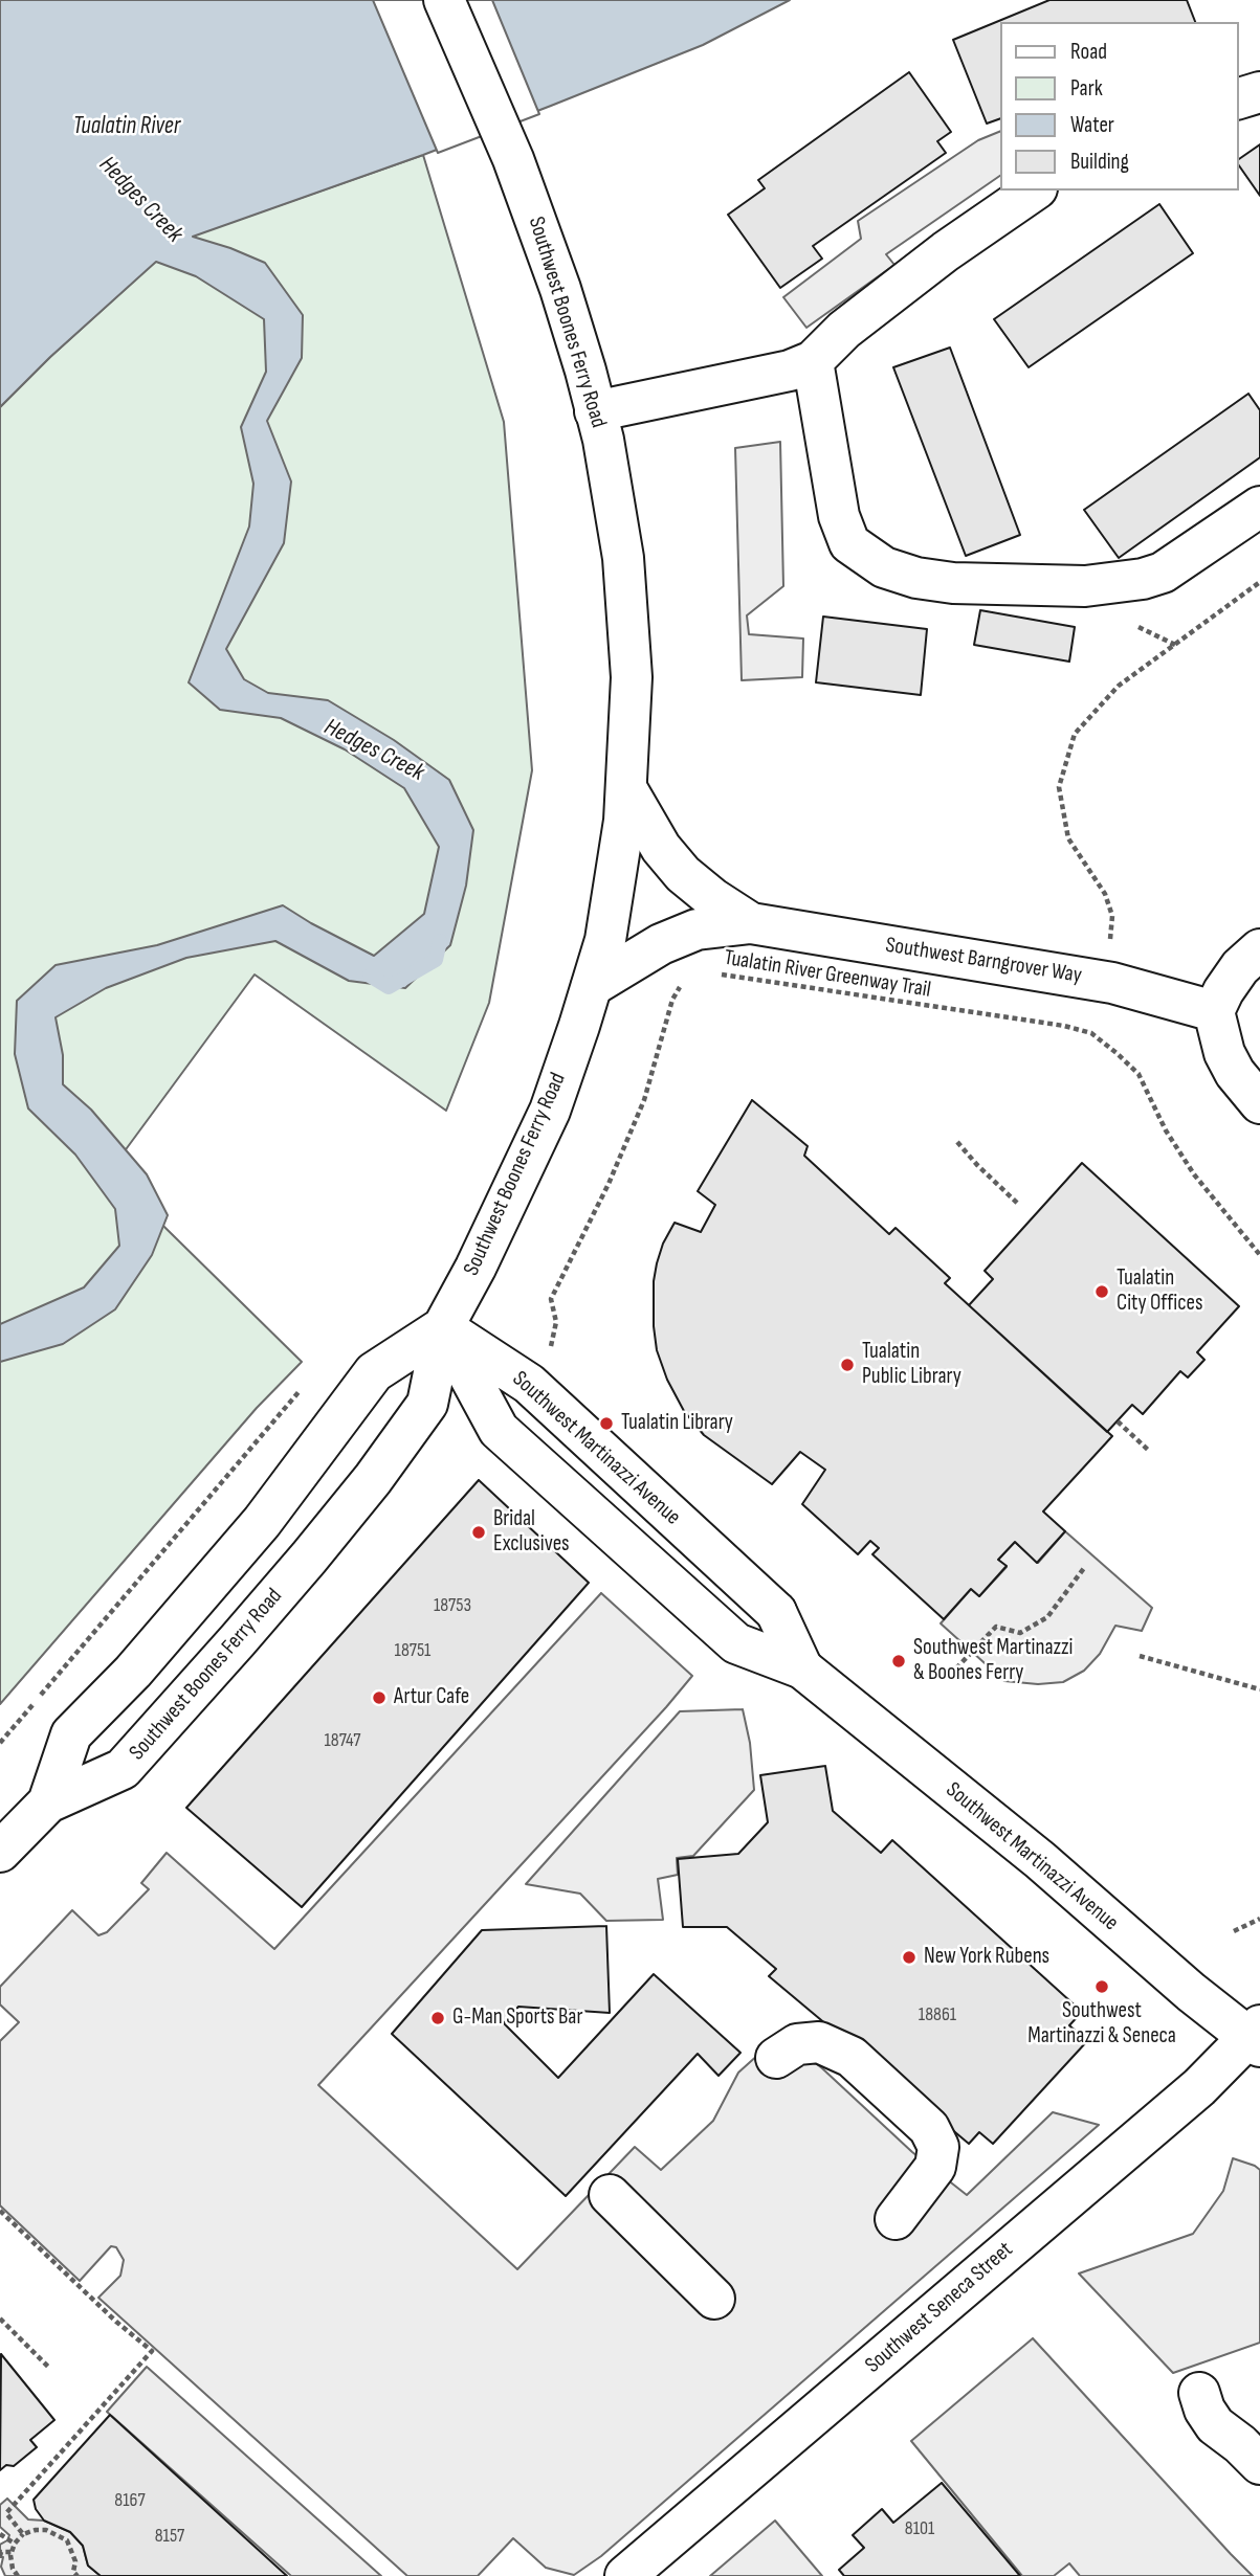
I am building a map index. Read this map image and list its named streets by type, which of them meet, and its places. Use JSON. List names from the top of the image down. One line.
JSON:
{"streets":{"main road":["Southwest Boones Ferry Road","Southwest Barngrover Way","Southwest Martinazzi Avenue","Southwest Seneca Street"],"path":["Tualatin River Greenway Trail"]},"crossings":[["Southwest Boones Ferry Road","Southwest Martinazzi Avenue"],["Southwest Martinazzi Avenue","Southwest Seneca Street"]],"water":["Tualatin River","Hedges Creek"],"places":["Tualatin City Offices","Tualatin Public Library","Tualatin Library","Bridal Exclusives","Southwest Martinazzi & Boones Ferry","Artur Cafe","New York Rubens","Southwest Martinazzi & Seneca","G-Man Sports Bar"],"house_numbers":["18753","18751","18747","18861","8167","8101","8157"],"legend":["Road","Park","Water","Building"]}
